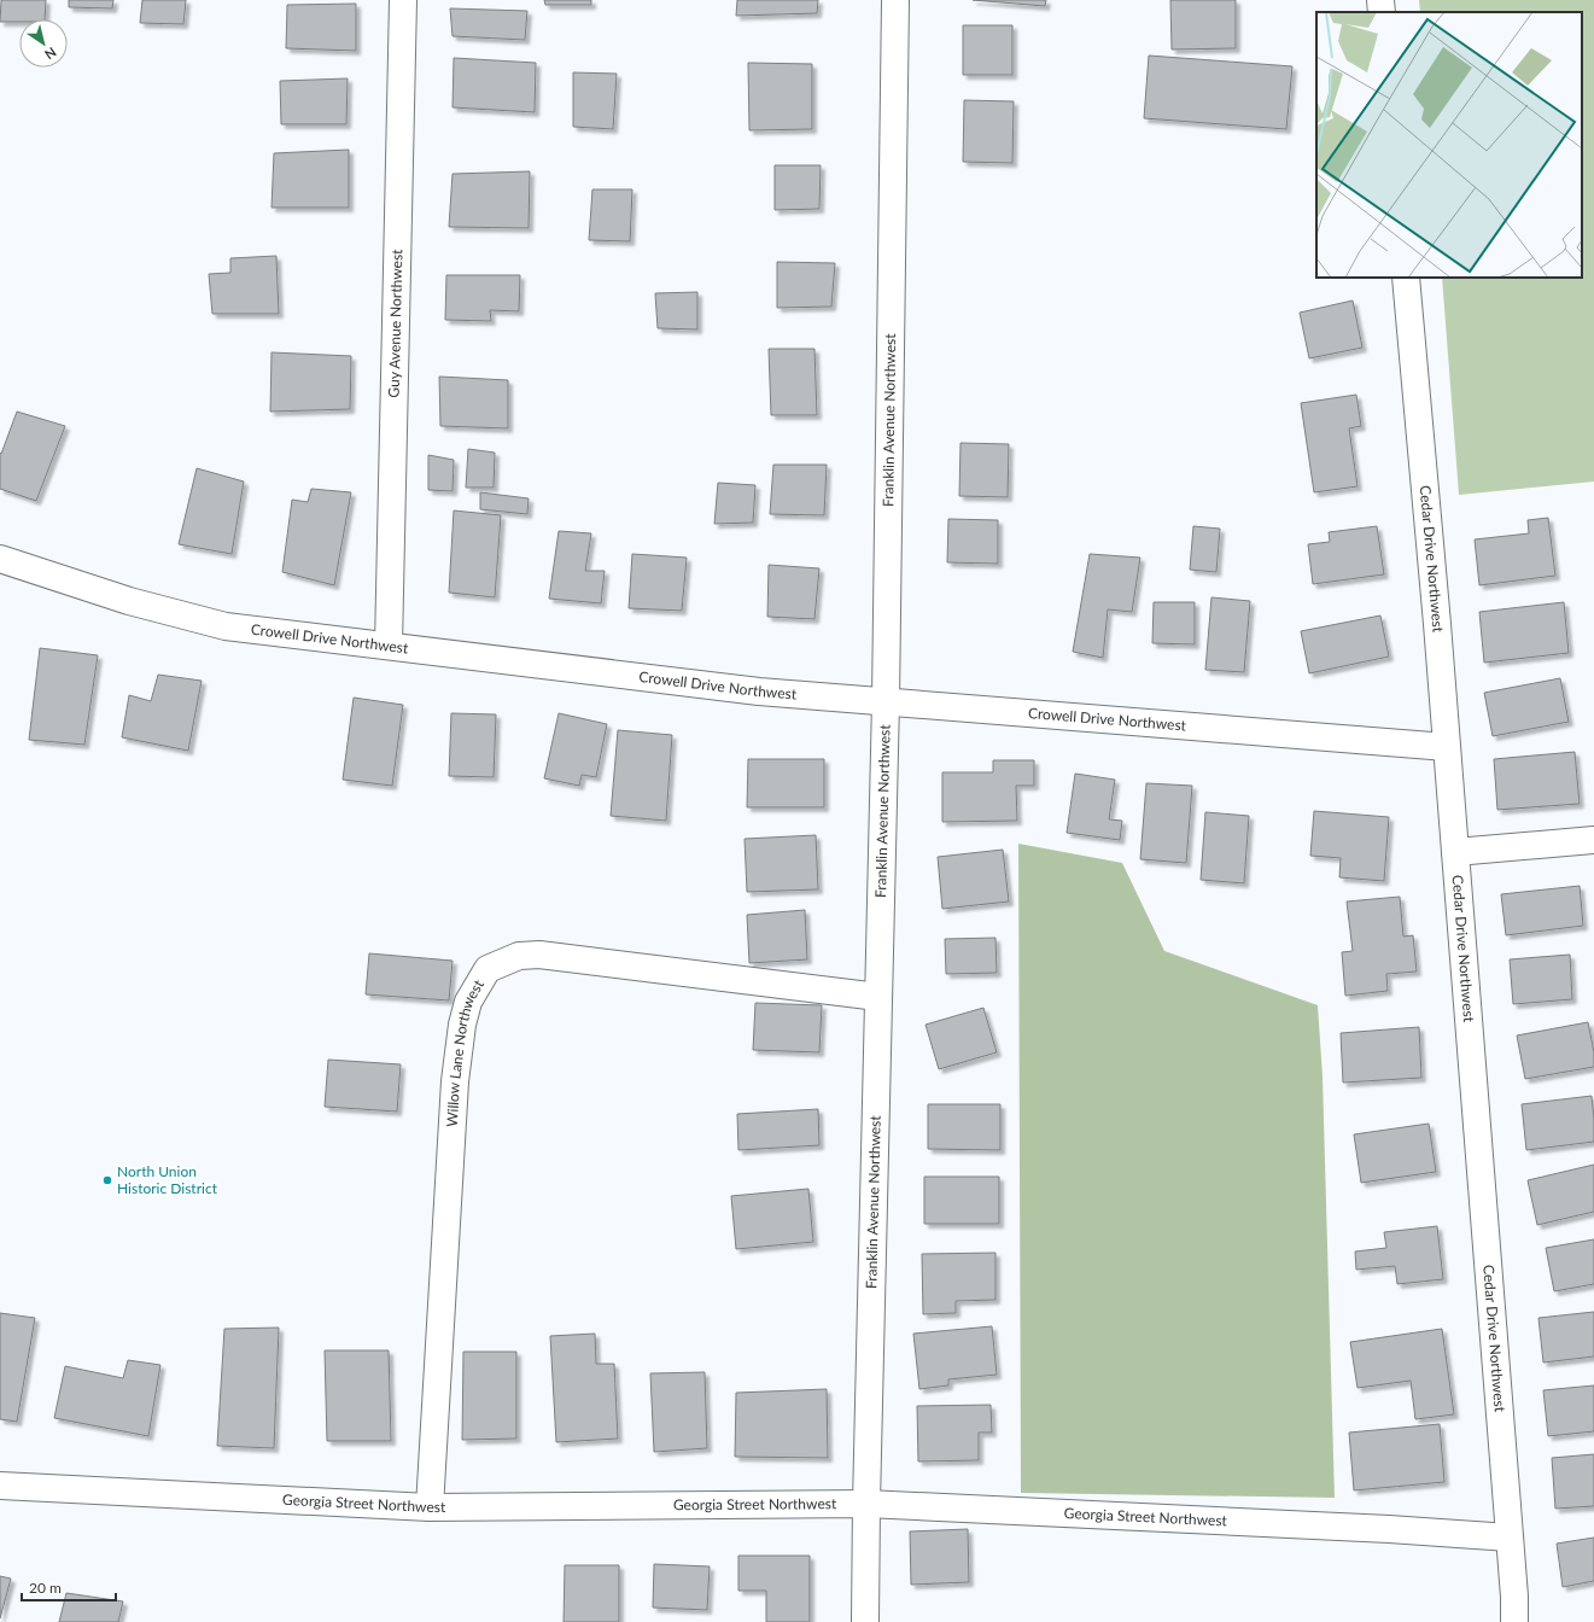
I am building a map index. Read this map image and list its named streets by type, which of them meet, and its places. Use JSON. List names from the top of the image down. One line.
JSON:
{"streets":{"street":["Guy Avenue Northwest","Franklin Avenue Northwest","Cedar Drive Northwest","Crowell Drive Northwest","Willow Lane Northwest","Georgia Street Northwest"]},"crossings":[["Guy Avenue Northwest","Crowell Drive Northwest"],["Franklin Avenue Northwest","Crowell Drive Northwest"],["Franklin Avenue Northwest","Willow Lane Northwest"],["Franklin Avenue Northwest","Georgia Street Northwest"],["Cedar Drive Northwest","Crowell Drive Northwest"],["Cedar Drive Northwest","Georgia Street Northwest"],["Willow Lane Northwest","Georgia Street Northwest"]],"places":["North Union Historic District"],"scale_bar":"20 m","north":"bottom right"}
